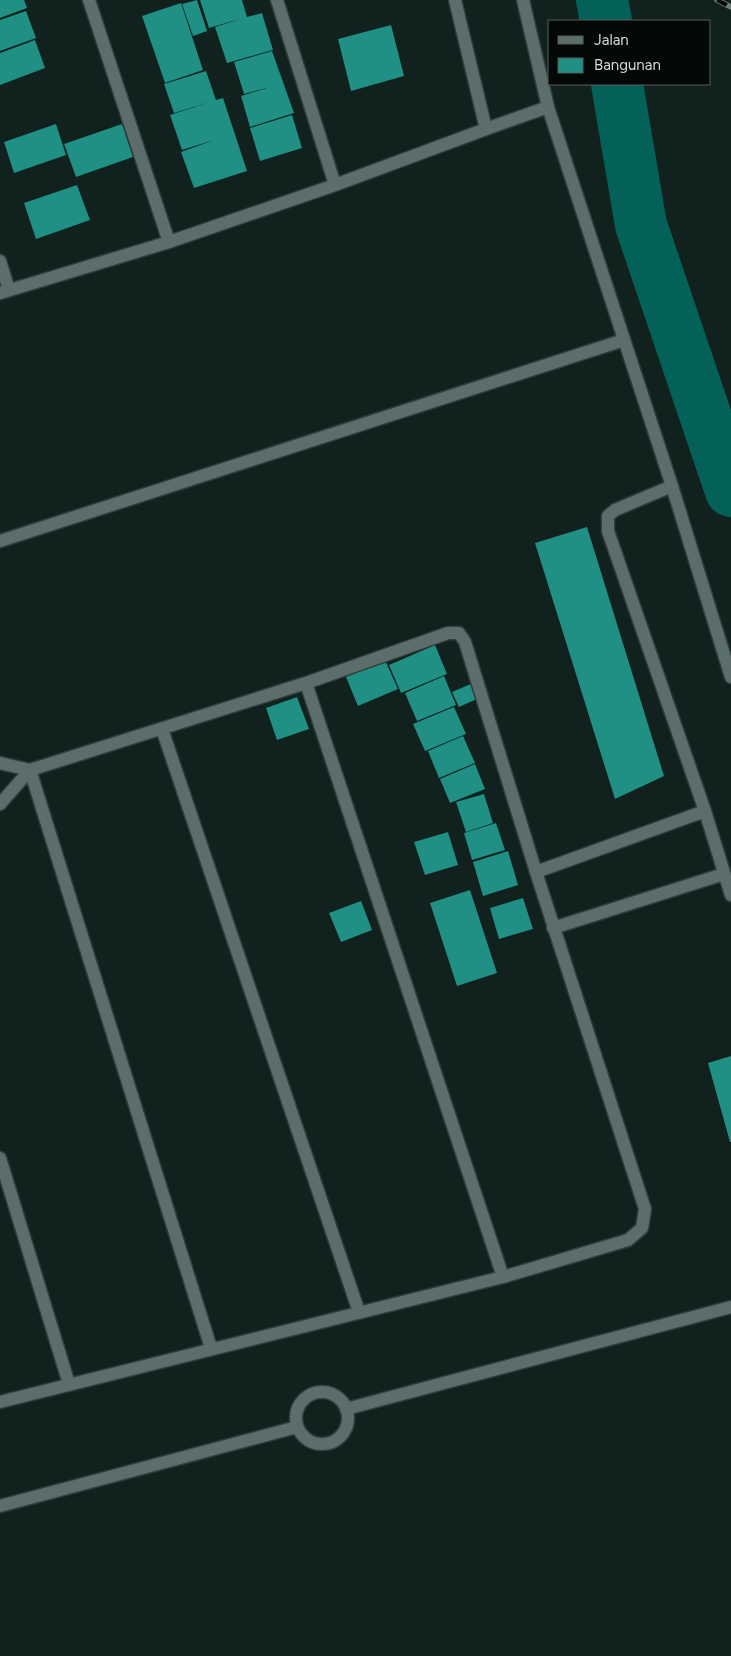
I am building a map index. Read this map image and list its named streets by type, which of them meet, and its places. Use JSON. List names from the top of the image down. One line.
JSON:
{"legend":["Jalan","Bangunan"]}
